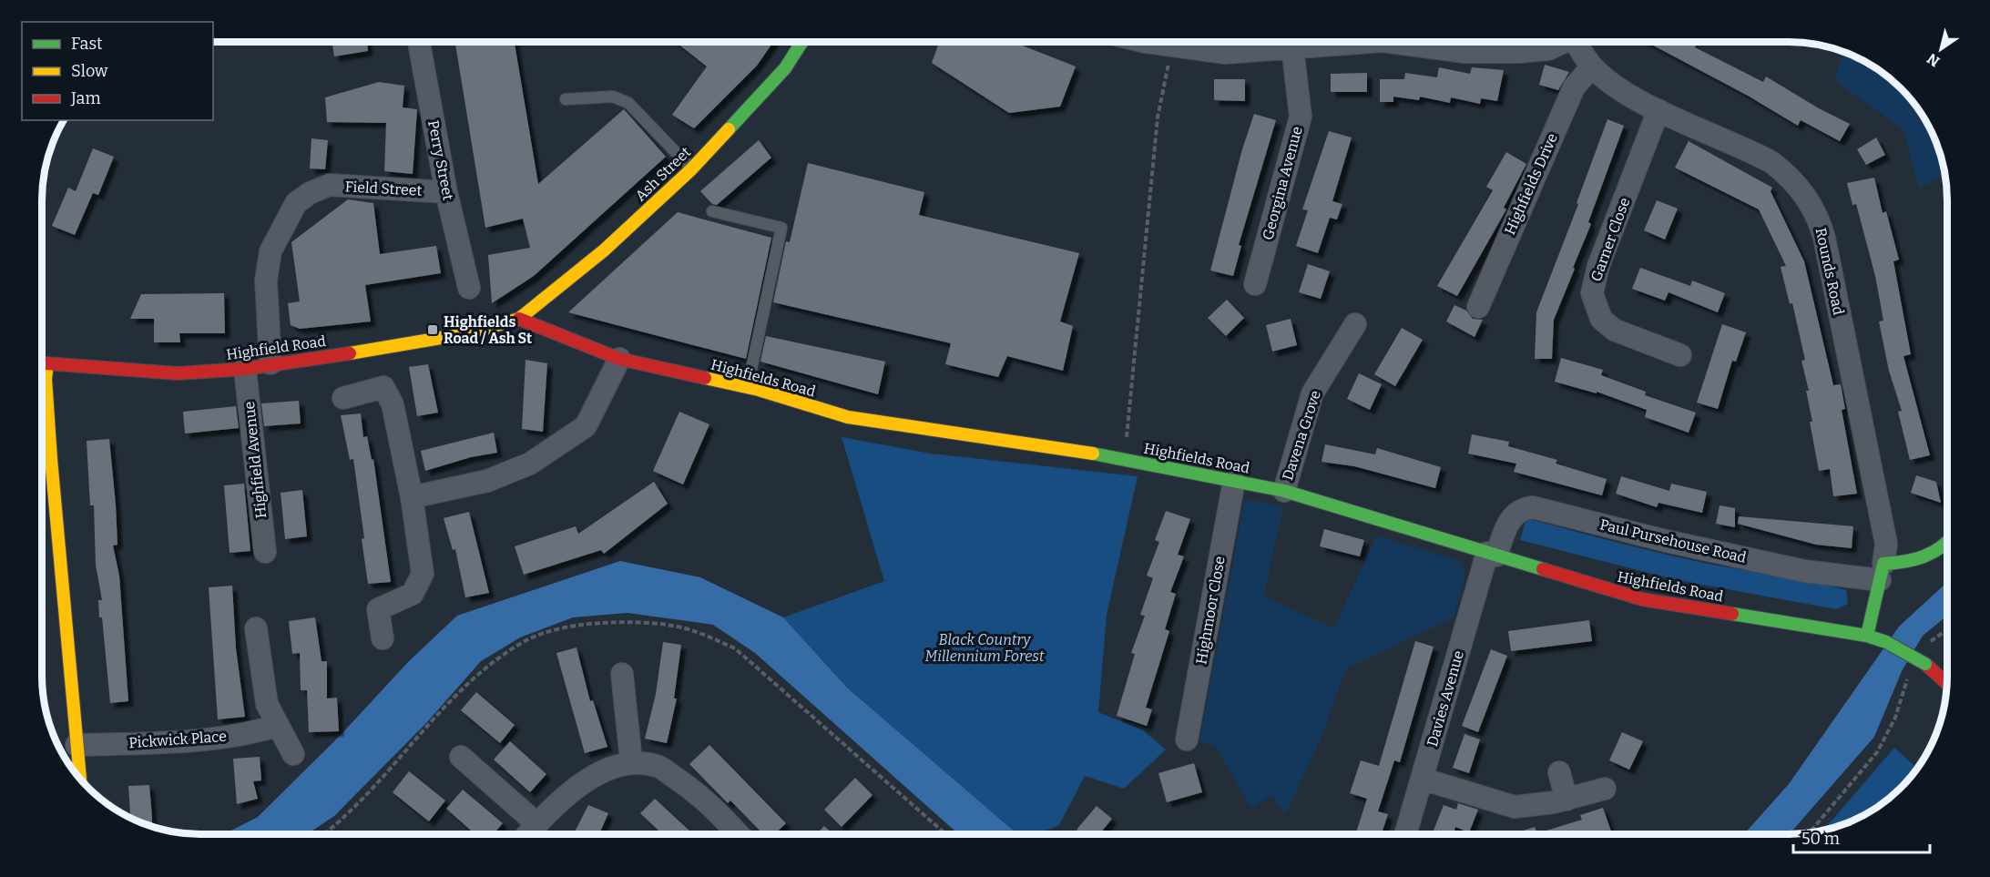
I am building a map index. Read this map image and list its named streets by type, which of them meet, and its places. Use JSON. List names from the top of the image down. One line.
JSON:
{"streets":{"street":["Perry Street","Ash Street","Georgina Avenue","Highfields Drive","Field Street","Garner Close","Rounds Road","Highfield Road","Highfields Road","Davena Grove","Highfield Avenue","Paul Pursehouse Road","Highmoor Close","Davies Avenue","Pickwick Place"]},"crossings":[["Perry Street","Field Street"],["Ash Street","Highfield Road"],["Ash Street","Highfields Road"],["Highfields Drive","Rounds Road"],["Field Street","Highfield Road"],["Garner Close","Rounds Road"],["Rounds Road","Highfields Road"],["Rounds Road","Paul Pursehouse Road"],["Highfield Road","Highfields Road"],["Highfield Road","Highfield Avenue"],["Highfields Road","Davena Grove"],["Highfields Road","Paul Pursehouse Road"],["Highfields Road","Highmoor Close"],["Highfields Road","Davies Avenue"],["Paul Pursehouse Road","Davies Avenue"]],"parks":["Black Country Millennium Forest"],"places":{"transit":["Highfields Road / Ash St"]},"legend":["Fast","Slow","Jam"],"scale_bar":"50 m","north":"bottom left"}
